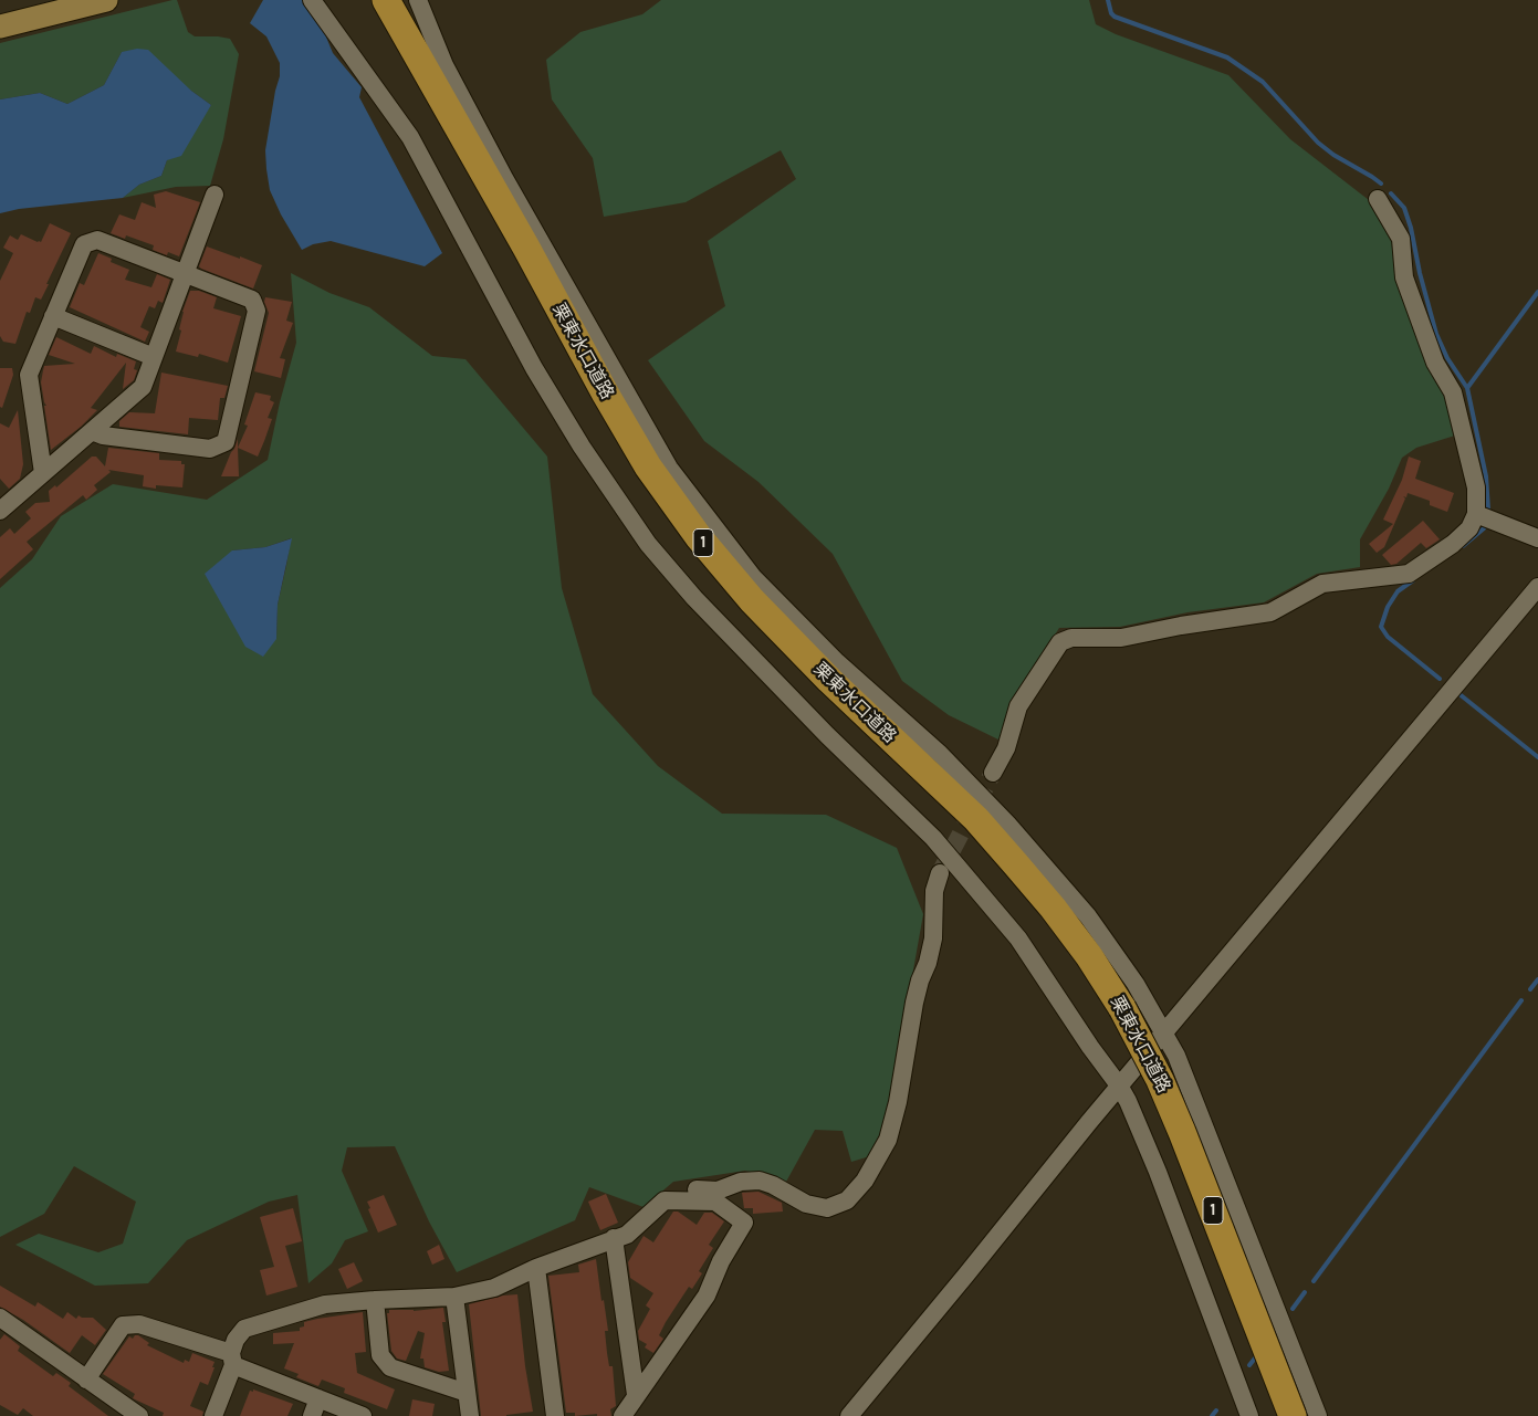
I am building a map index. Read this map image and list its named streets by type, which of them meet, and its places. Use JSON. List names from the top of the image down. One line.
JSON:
{"streets":{"highway":["栗東水口道路","1"]}}
